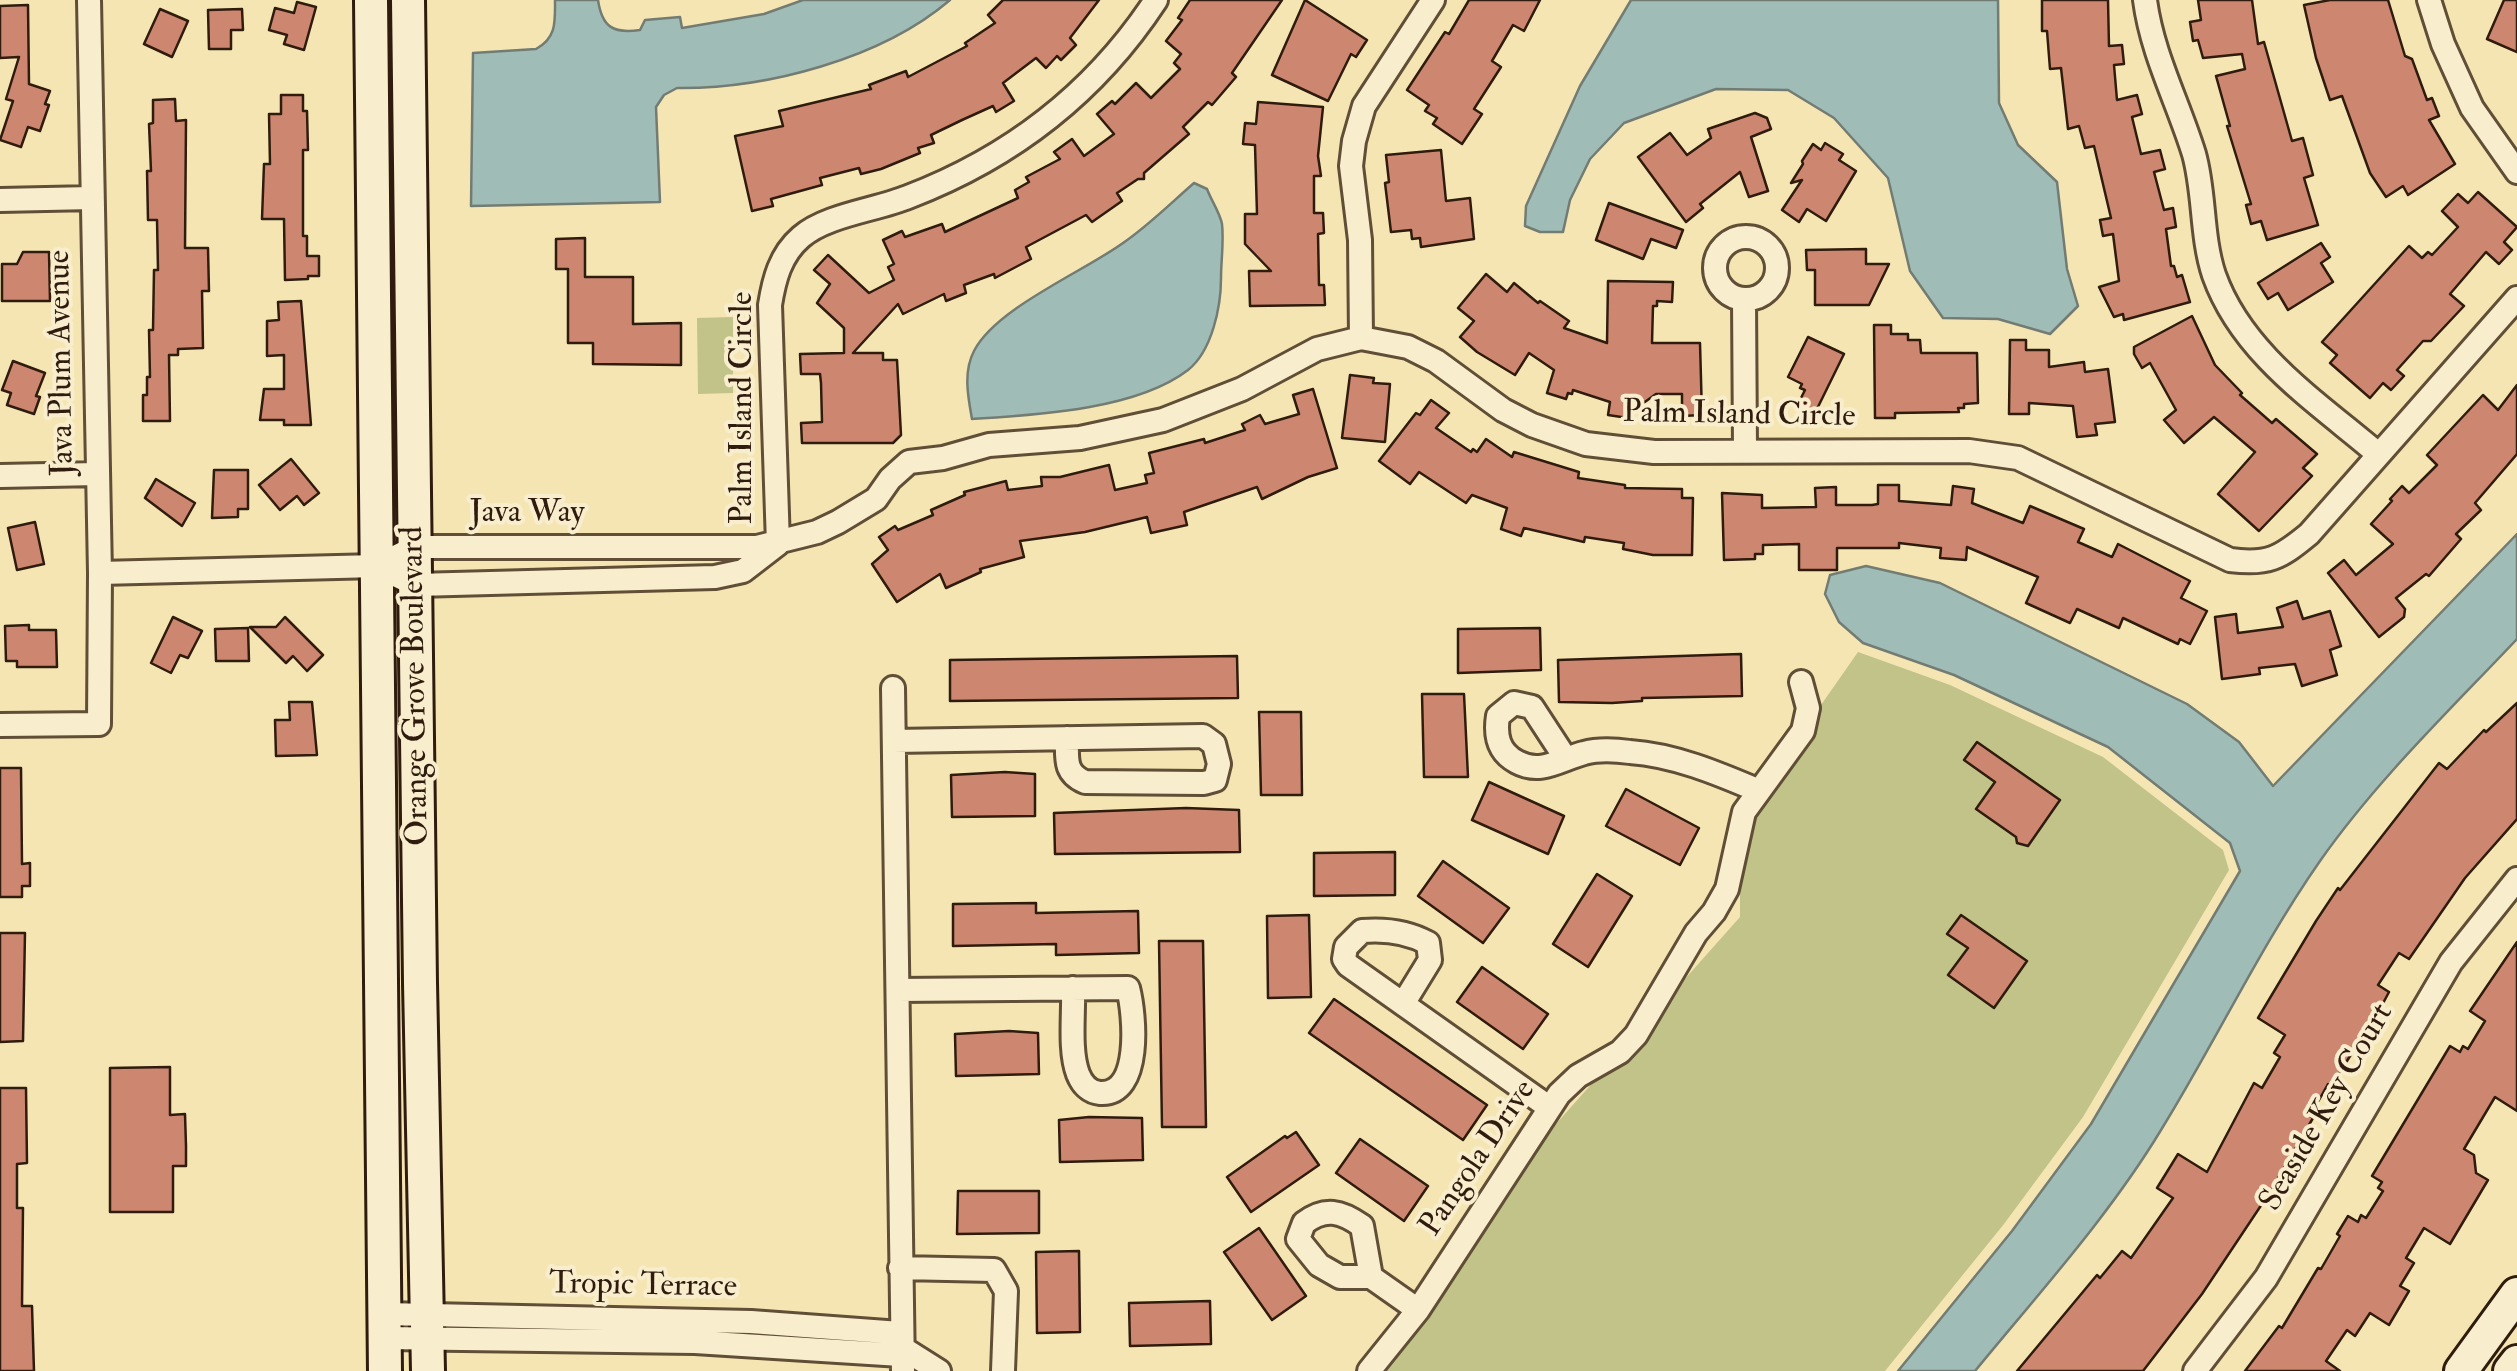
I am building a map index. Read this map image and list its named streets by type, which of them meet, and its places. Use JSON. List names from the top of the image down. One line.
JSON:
{"streets":{"street":["Java Plum Avenue","Palm Island Circle","Java Way","Orange Grove Boulevard","Seaside Key Court","Pangola Drive","Tropic Terrace"]},"crossings":[["Java Plum Avenue","Java Way"],["Palm Island Circle","Java Way"],["Palm Island Circle","Orange Grove Boulevard"],["Java Way","Orange Grove Boulevard"],["Orange Grove Boulevard","Tropic Terrace"]]}
